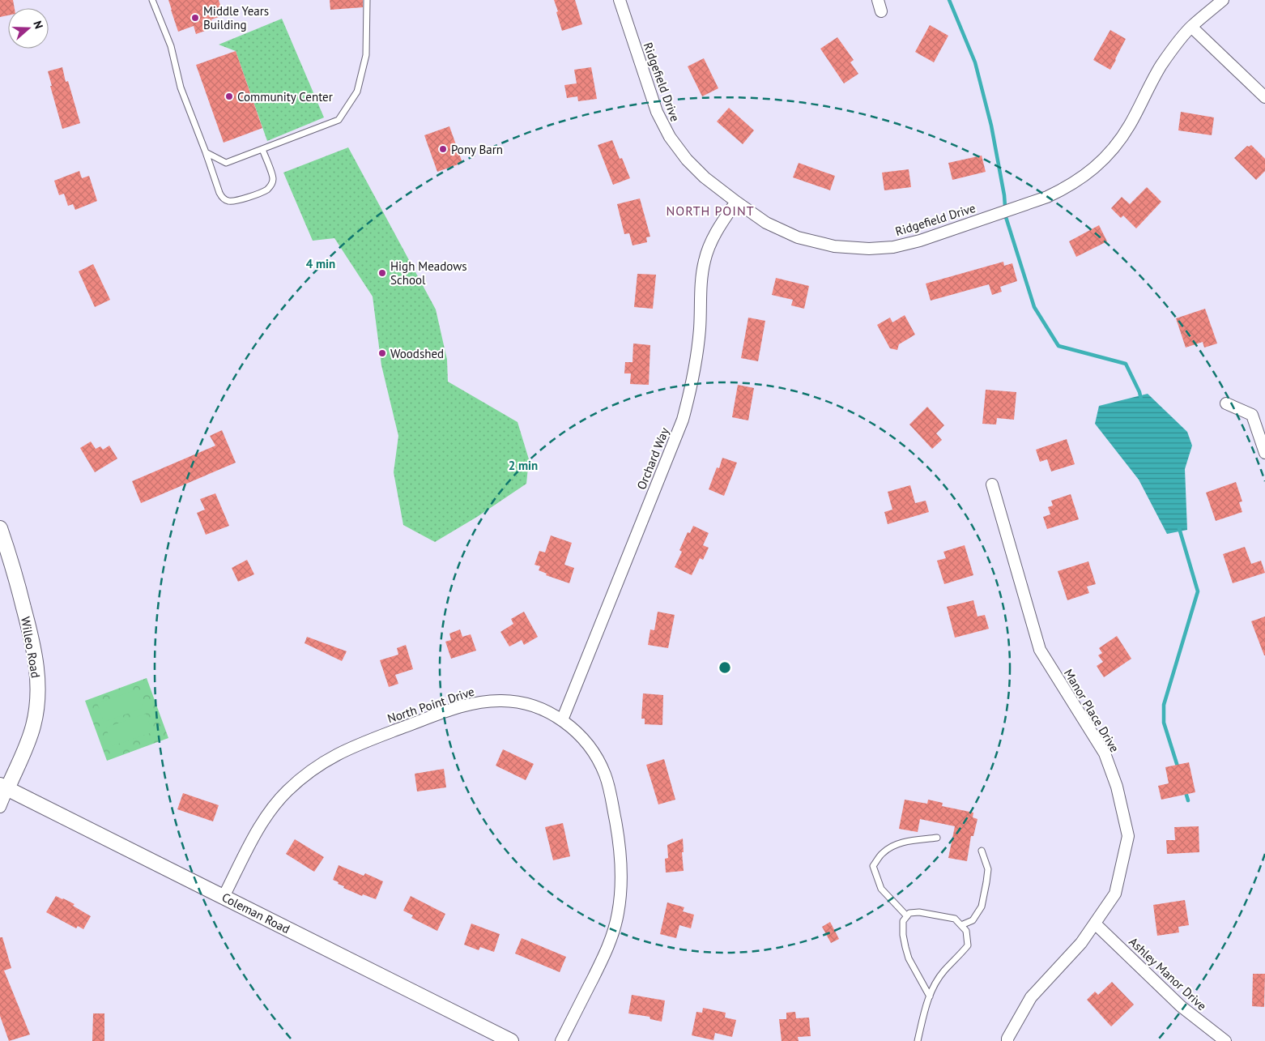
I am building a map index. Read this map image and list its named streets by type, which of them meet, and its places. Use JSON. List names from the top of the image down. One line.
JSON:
{"streets":{"street":["Ridgefield Drive","Orchard Way","Willeo Road","North Point Drive","Manor Place Drive","Coleman Road","Ashley Manor Drive"]},"crossings":[["Ridgefield Drive","Orchard Way"],["Orchard Way","North Point Drive"],["Willeo Road","Coleman Road"],["North Point Drive","Coleman Road"],["Manor Place Drive","Ashley Manor Drive"]],"districts":["NORTH POINT"],"places":["Middle Years Building","Community Center","Pony Barn","High Meadows School","Woodshed"],"north":"right","rings":["4 min","2 min"]}
